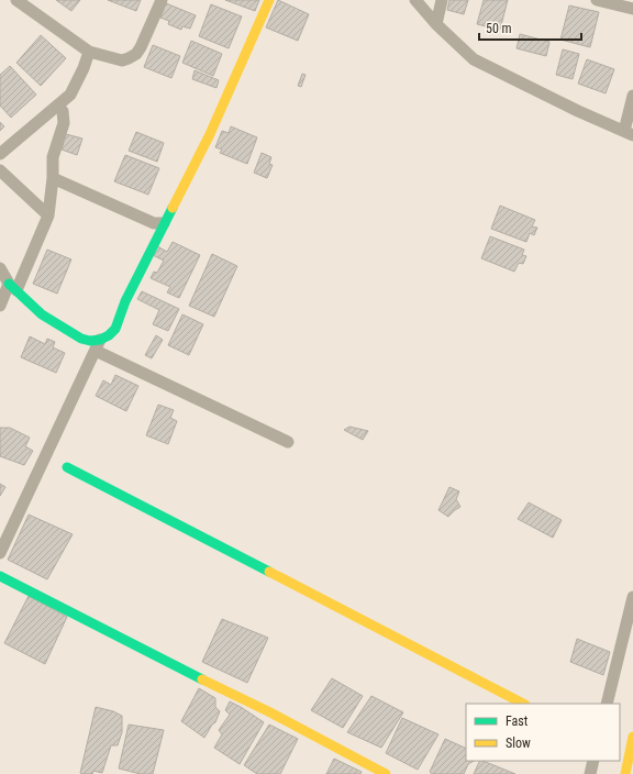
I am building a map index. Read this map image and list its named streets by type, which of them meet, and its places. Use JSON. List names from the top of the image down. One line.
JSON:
{"legend":["Fast","Slow"],"scale_bar":"50 m"}
